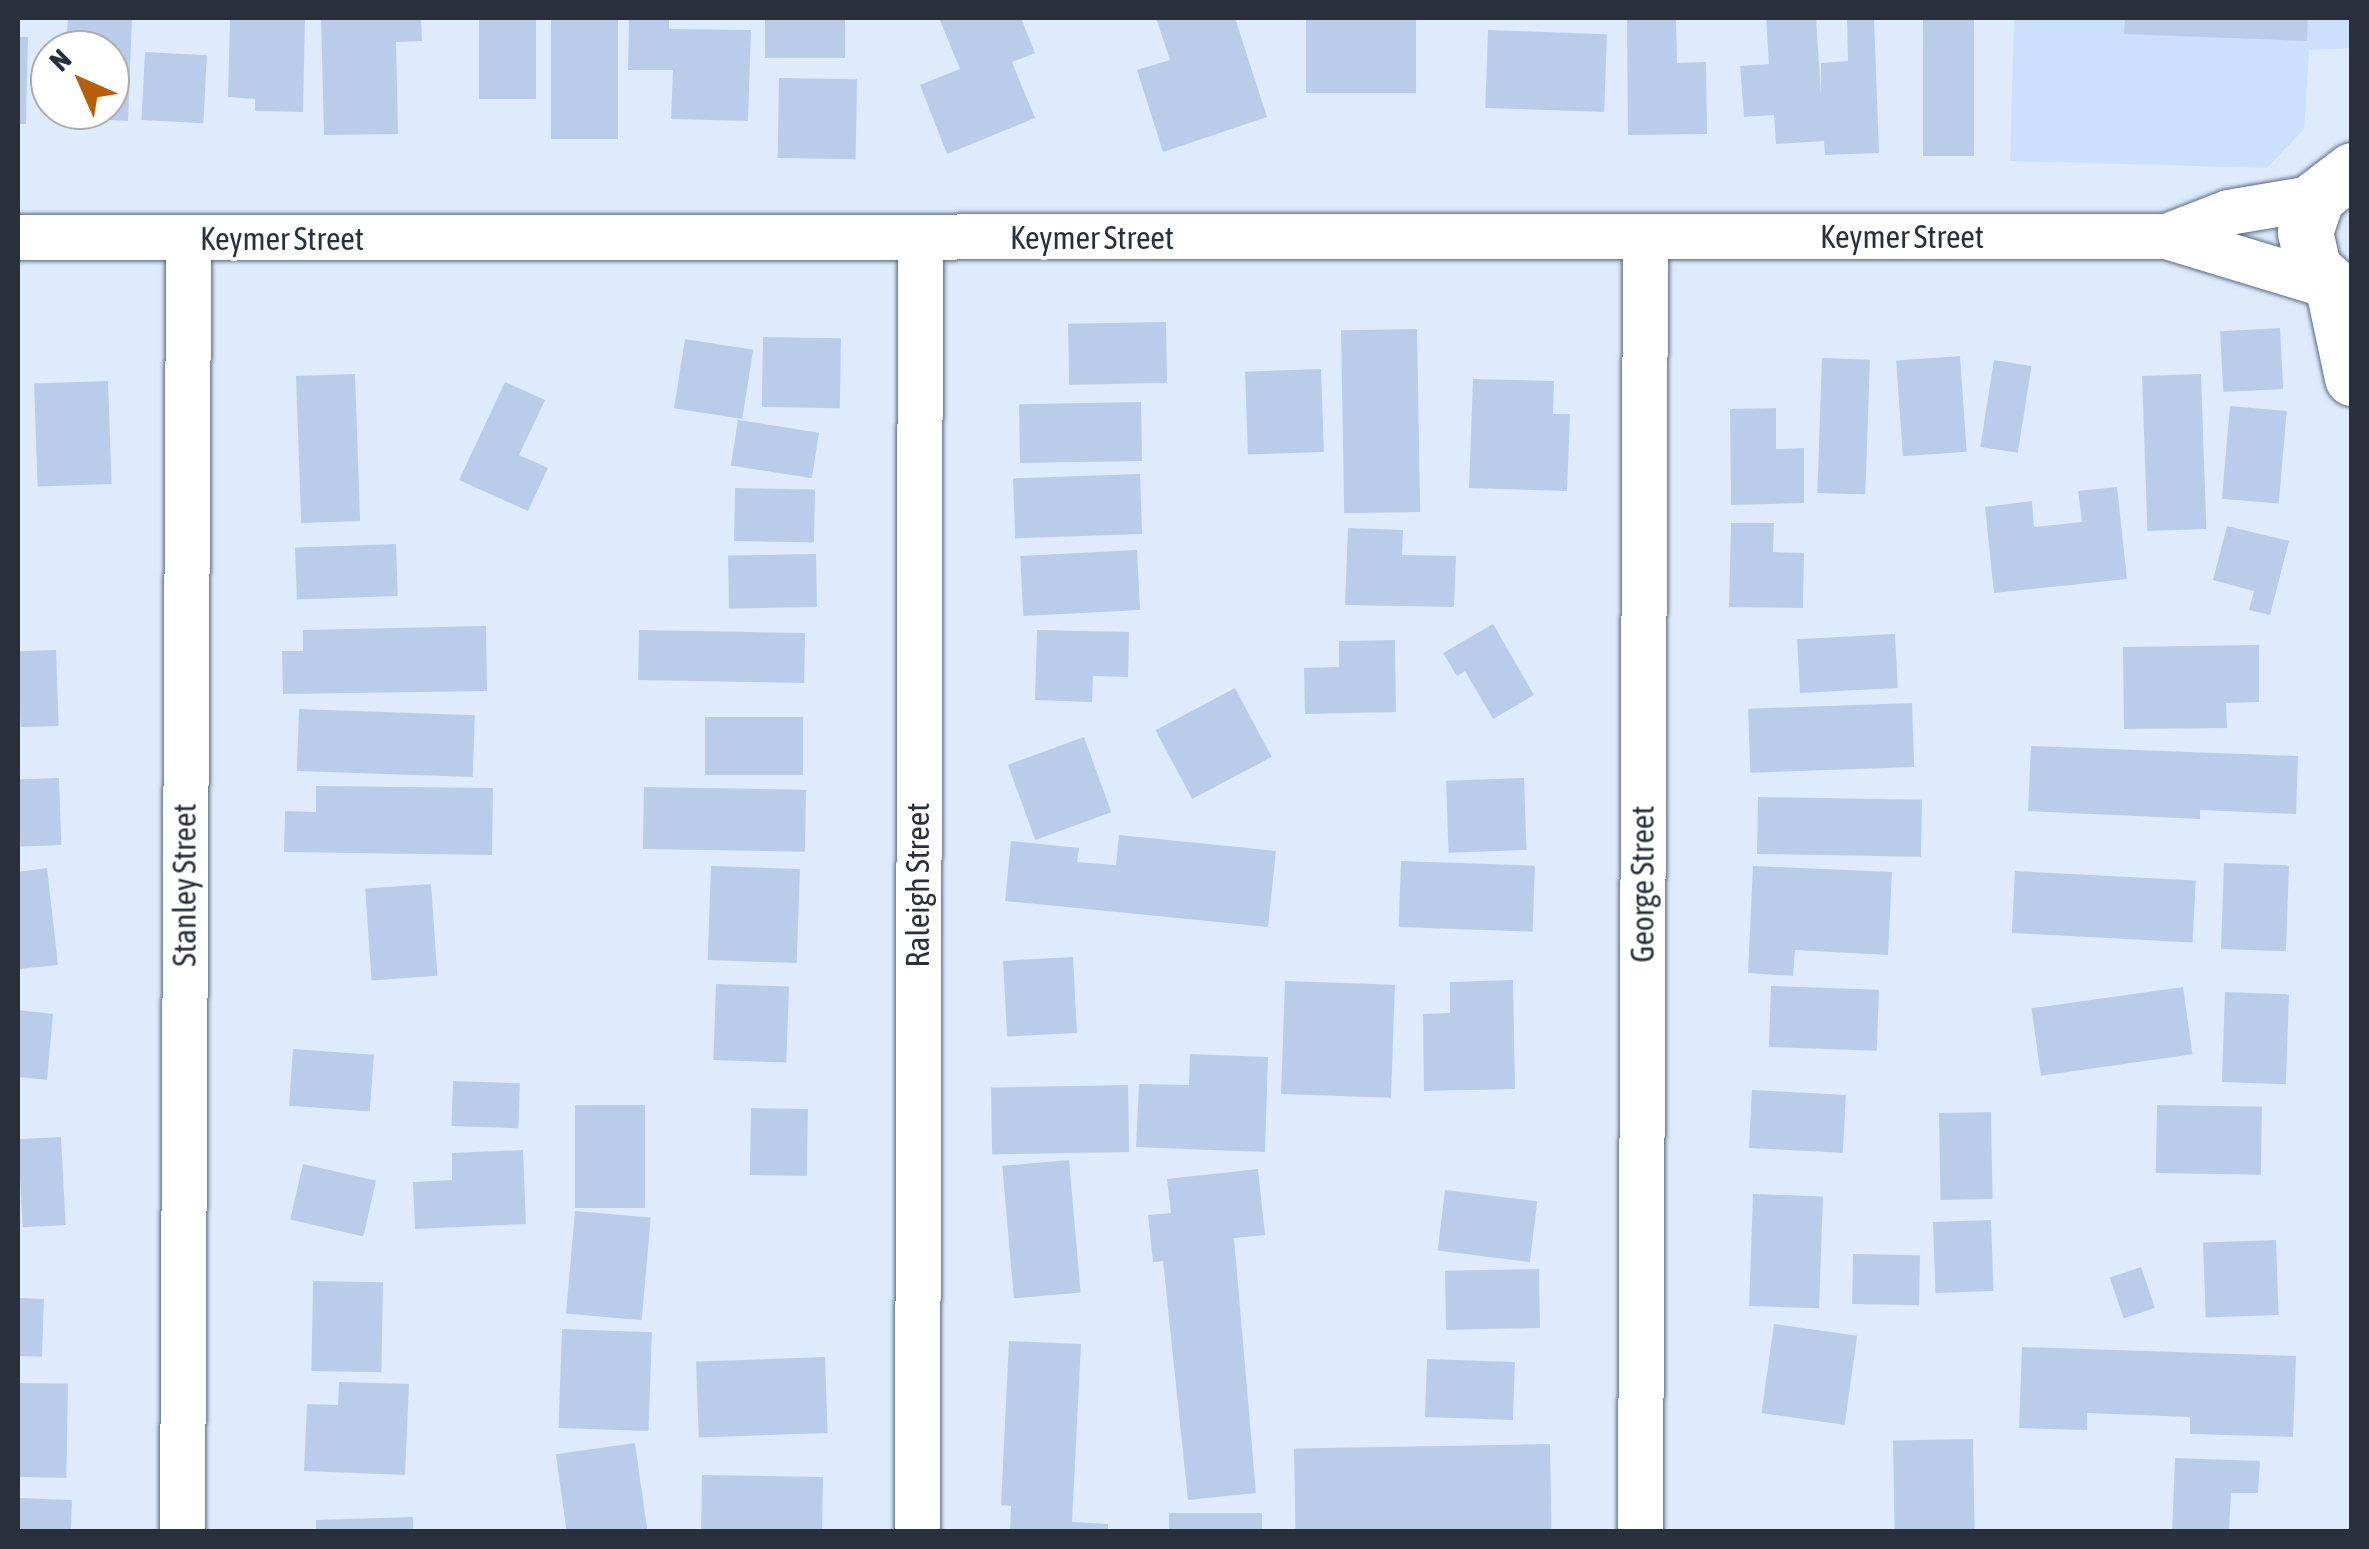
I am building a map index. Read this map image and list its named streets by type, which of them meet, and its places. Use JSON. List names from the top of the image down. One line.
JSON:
{"streets":{"street":["Keymer Street","George Street","Stanley Street","Raleigh Street"]},"crossings":[["Keymer Street","George Street"],["Keymer Street","Stanley Street"],["Keymer Street","Raleigh Street"]],"north":"top left"}
